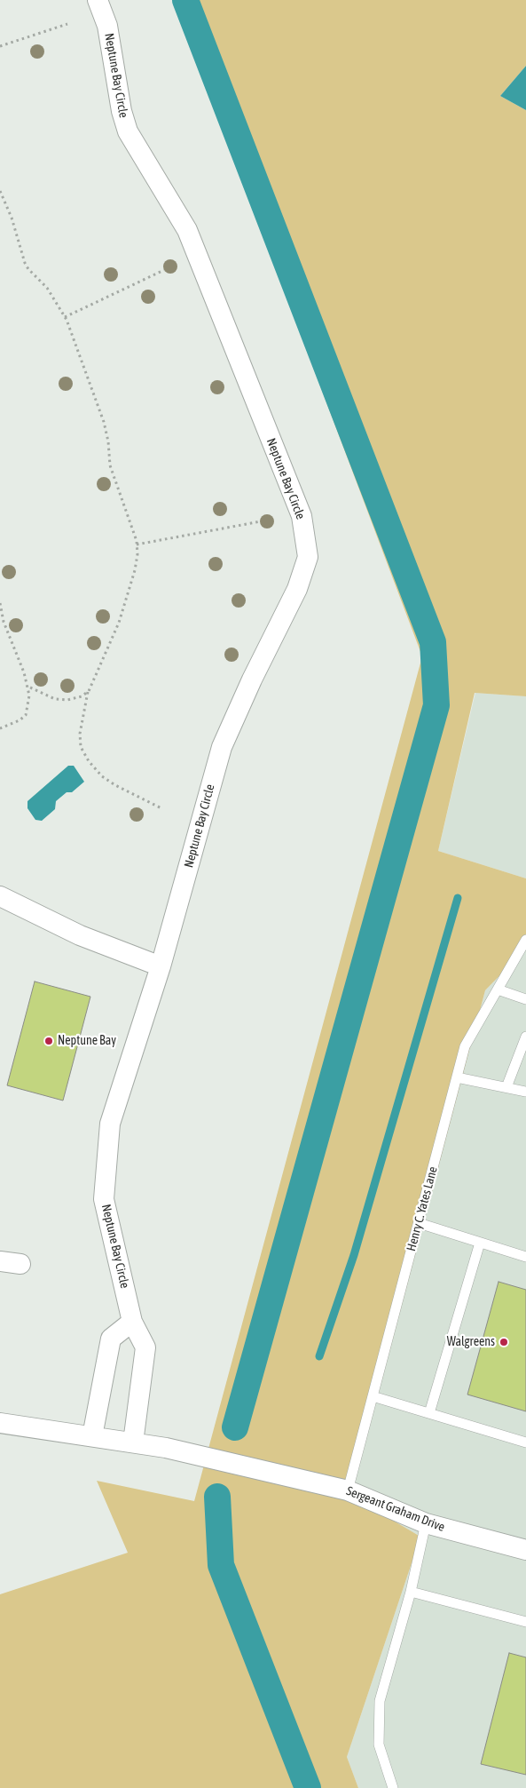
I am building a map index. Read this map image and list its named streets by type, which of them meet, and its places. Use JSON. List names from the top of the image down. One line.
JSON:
{"streets":{"street":["Neptune Bay Circle","Sergeant Graham Drive"],"lane":["Henry C. Yates Lane"]},"crossings":[["Neptune Bay Circle","Sergeant Graham Drive"],["Henry C. Yates Lane","Sergeant Graham Drive"]],"places":["Neptune Bay","Walgreens"]}
